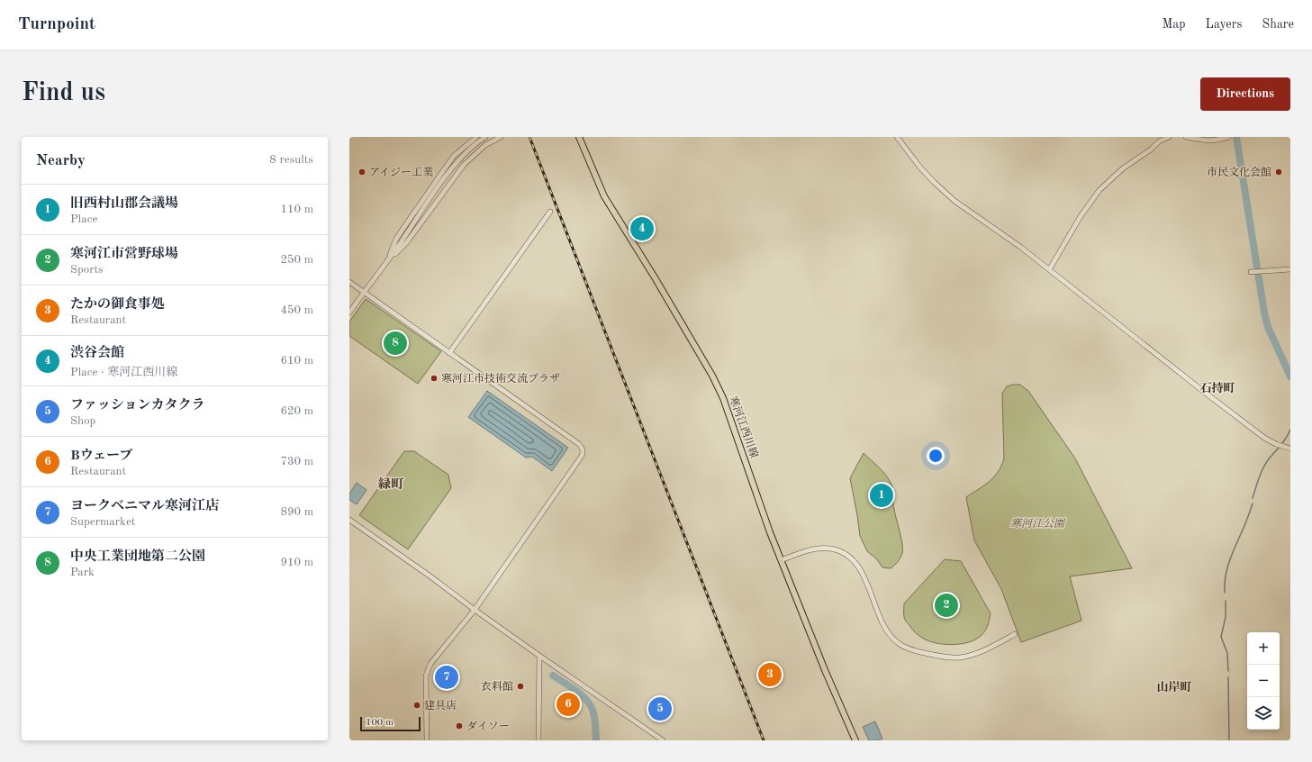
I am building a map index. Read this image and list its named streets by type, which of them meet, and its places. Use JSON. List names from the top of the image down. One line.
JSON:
{"streets":{"main road":["寒河江西川線"]},"districts":["石持町","緑町","山岸町"],"parks":["寒河江公園"],"places":["アイジー工業","市民文化会館","寒河江市技術交流プラザ","衣料館","建具店","ダイソー"],"scale_bar":"100 m","page":{"header":"Turnpoint","nav":["Map","Layers","Share"],"buttons":"Directions","title":"Find us","heading":["Nearby","8 results"],"list":[{"mark":"1","name":"旧西村山郡会議場","note":"Place","value":"110 m"},{"mark":"2","name":"寒河江市営野球場","note":"Sports","value":"250 m"},{"mark":"3","name":"たかの御食事処","note":"Restaurant","value":"450 m"},{"mark":"4","name":"渋谷会館","note":"Place · 寒河江西川線","value":"610 m"},{"mark":"5","name":"ファッションカタクラ","note":"Shop","value":"620 m"},{"mark":"6","name":"Bウェーブ","note":"Restaurant","value":"730 m"},{"mark":"7","name":"ヨークベニマル寒河江店","note":"Supermarket","value":"890 m"},{"mark":"8","name":"中央工業団地第二公園","note":"Park","value":"910 m"}],"pins":["4","8","1","2","3","7","6","5"],"map_buttons":["+","−"],"scale":"100 m"}}
